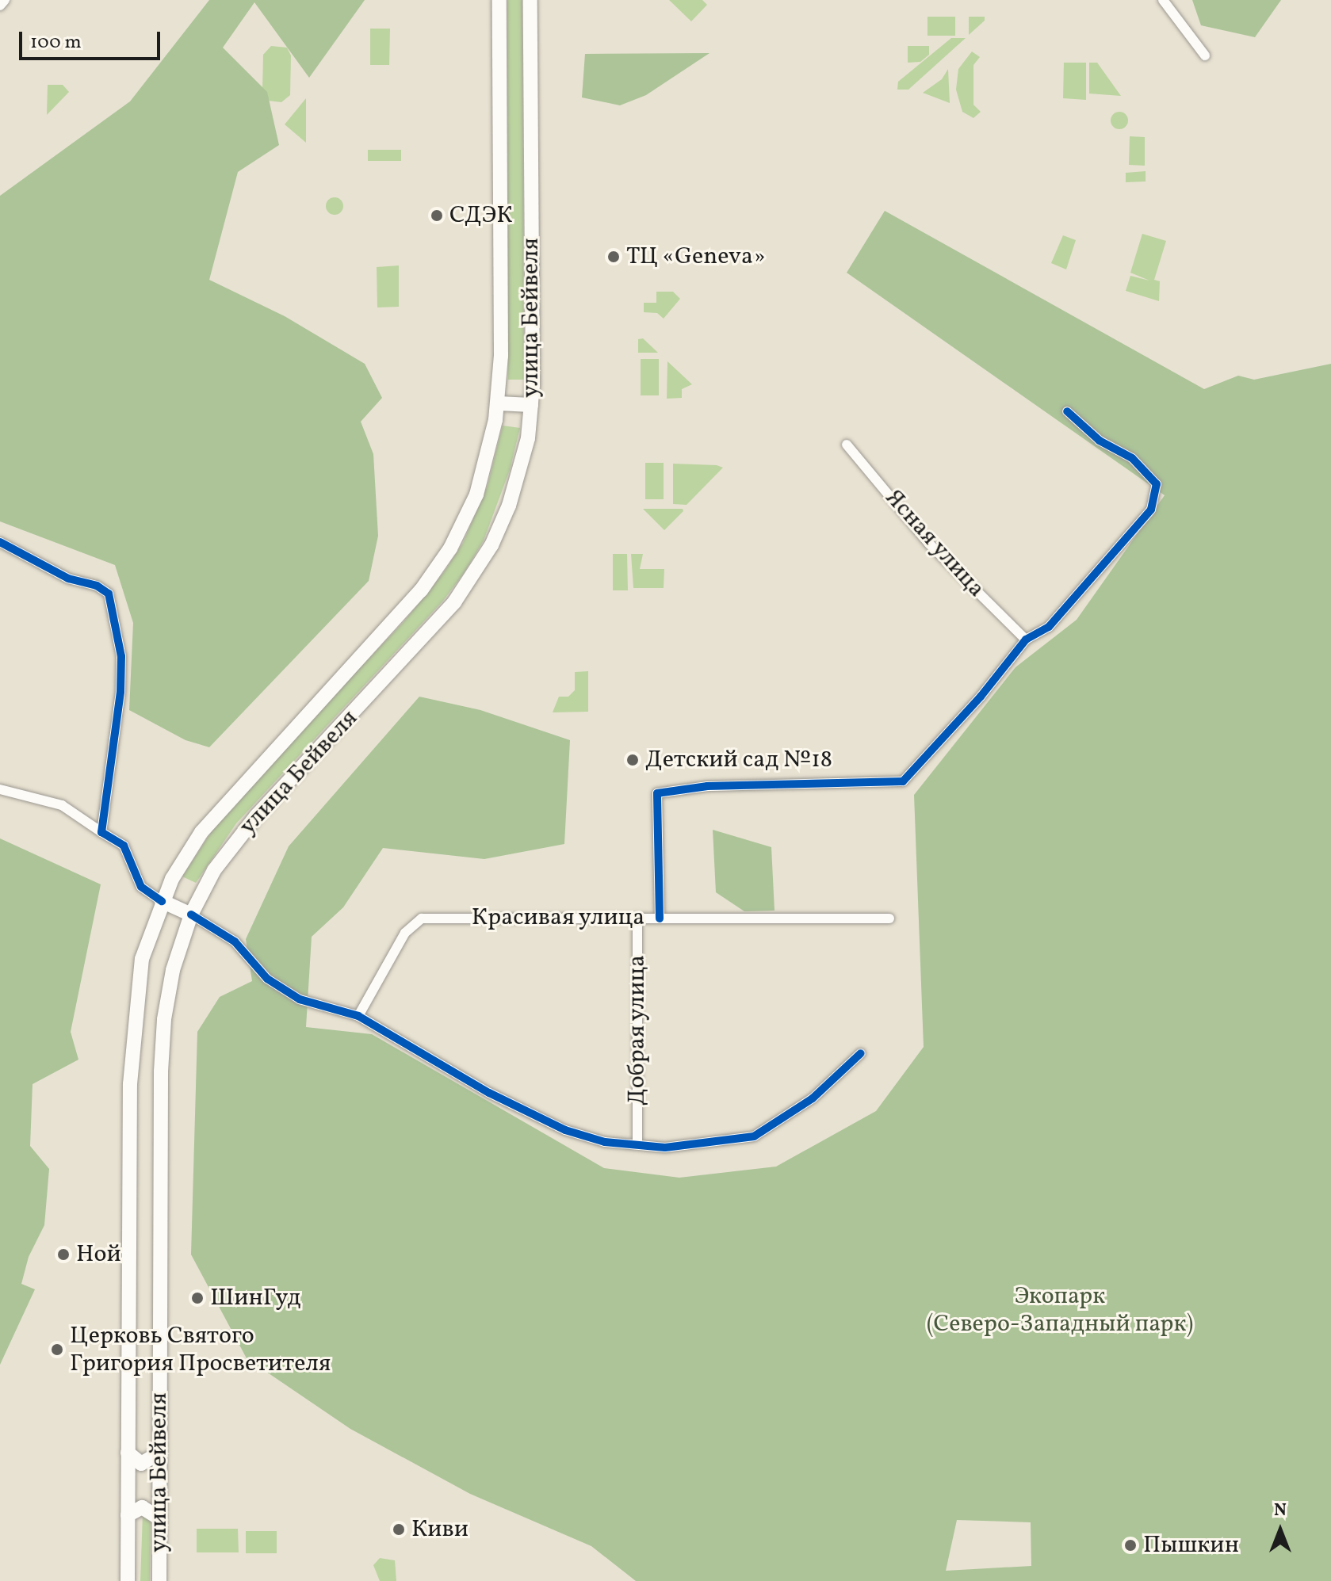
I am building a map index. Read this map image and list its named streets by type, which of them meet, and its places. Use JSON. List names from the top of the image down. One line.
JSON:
{"streets":{"main road":["улица Бейвеля"],"street":["Ясная улица","Красивая улица","Добрая улица"]},"crossings":[["Красивая улица","Добрая улица"]],"parks":["Экопарк (Северо-Западный парк)"],"places":["СДЭК","ТЦ «Geneva»","Детский сaд №18","Ной","ШинГуд","Церковь Святого Григория Просветителя","Киви","Пышкин"],"scale_bar":"100 m","north":"top"}
